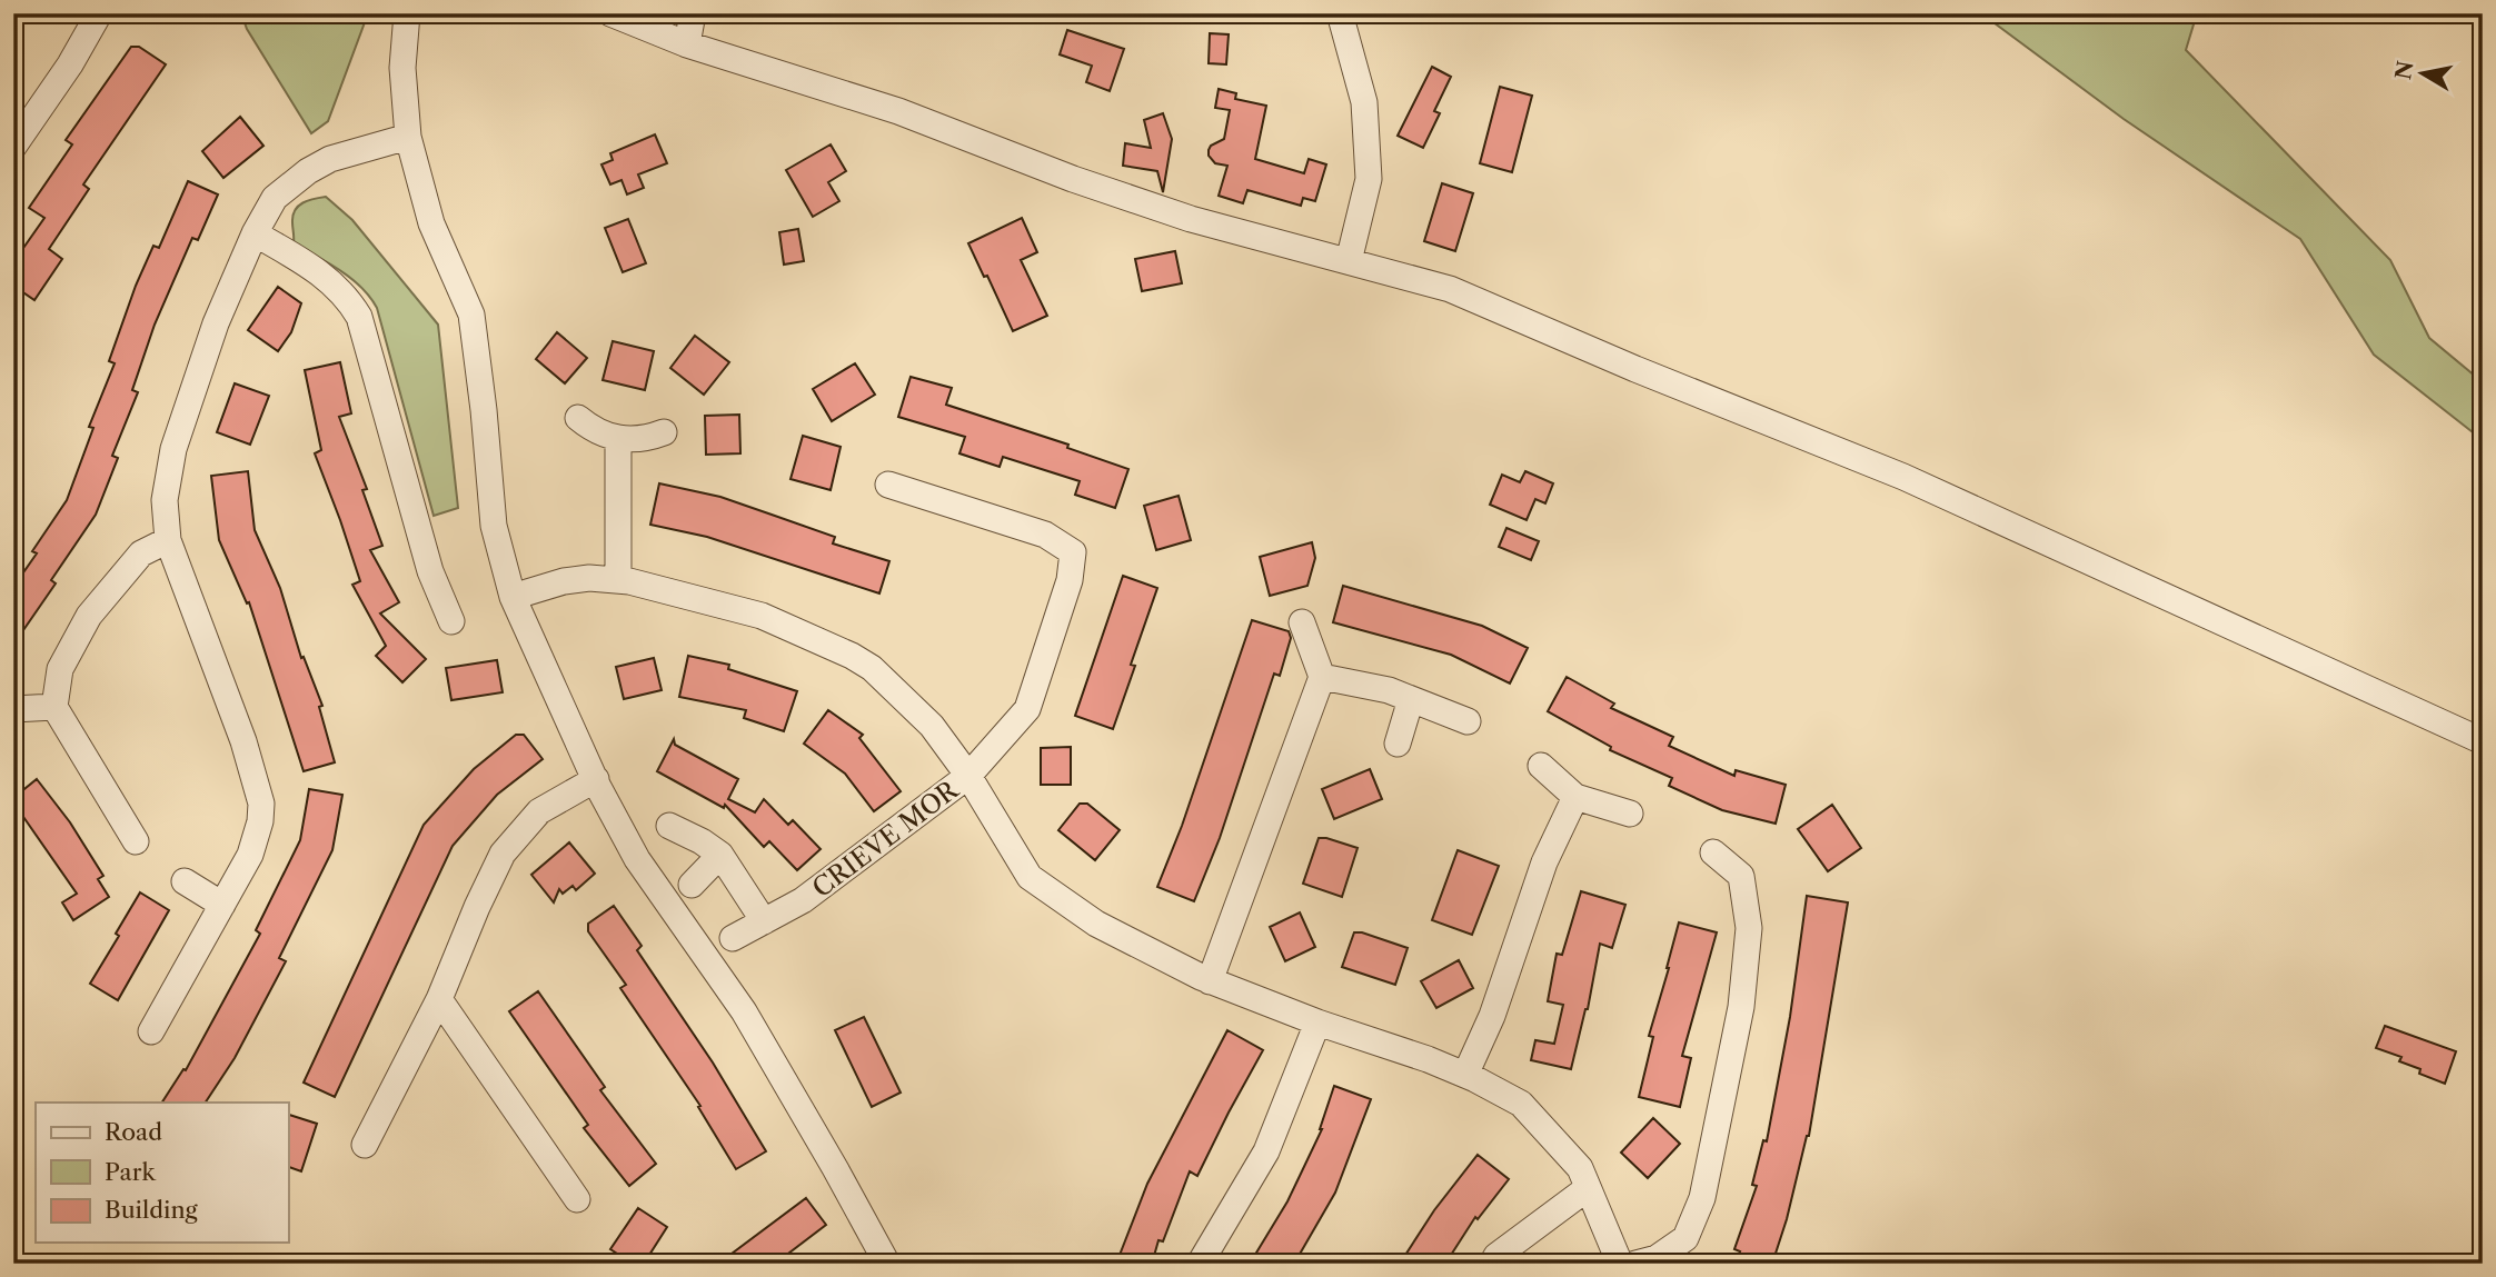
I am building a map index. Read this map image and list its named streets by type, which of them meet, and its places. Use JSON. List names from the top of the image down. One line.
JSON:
{"streets":{"street":["CRIEVE MOR"]},"legend":["Road","Park","Building"],"north":"left"}
